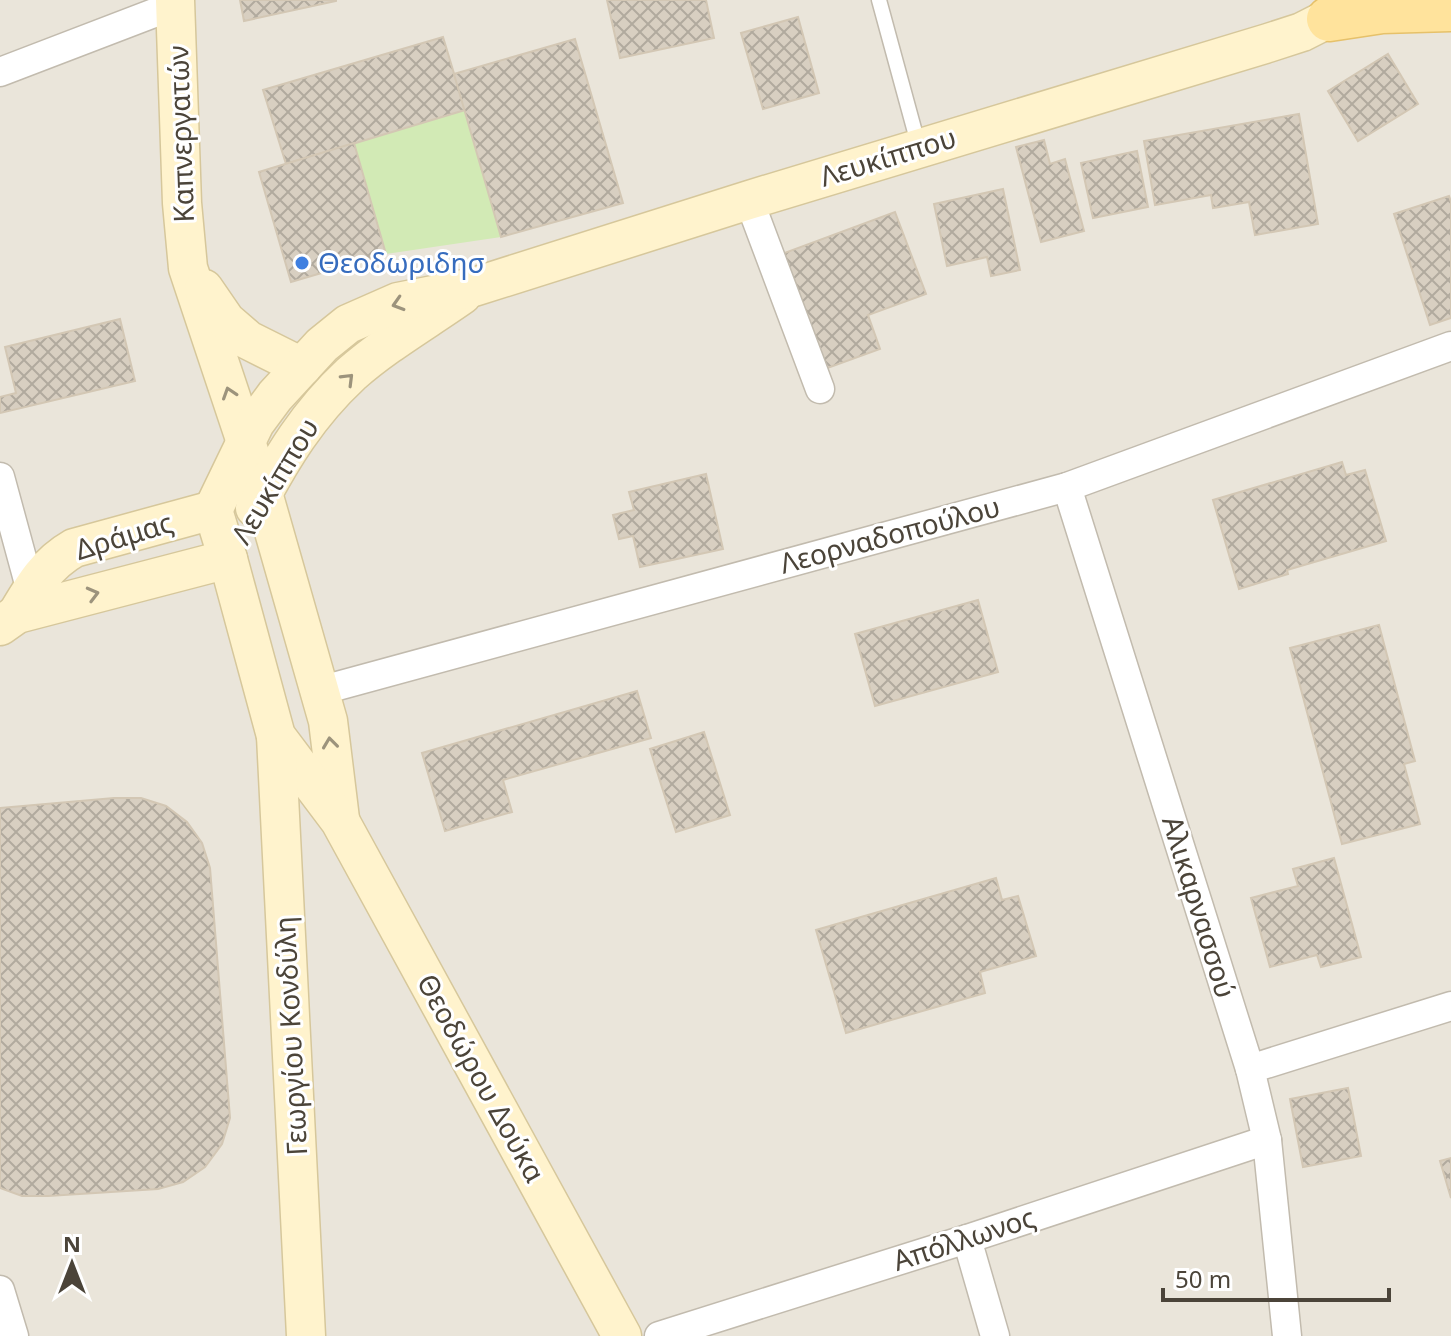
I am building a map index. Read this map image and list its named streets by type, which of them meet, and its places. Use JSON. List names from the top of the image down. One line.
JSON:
{"streets":{"main road":["Καπνεργατών","Λευκίππου","Δράμας","Γεωργίου Κονδύλη","Θεοδώρου Δούκα"],"street":["Λεορναδοπούλου","Αλικαρνασσού","Απόλλωνος"]},"crossings":[["Καπνεργατών","Λευκίππου"],["Καπνεργατών","Θεοδώρου Δούκα"],["Λευκίππου","Δράμας"],["Λευκίππου","Θεοδώρου Δούκα"],["Λεορναδοπούλου","Αλικαρνασσού"],["Λεορναδοπούλου","Θεοδώρου Δούκα"],["Δράμας","Θεοδώρου Δούκα"],["Αλικαρνασσού","Απόλλωνος"],["Γεωργίου Κονδύλη","Θεοδώρου Δούκα"]],"one_way":["Καπνεργατών"],"places":["Θεοδωριδησ"],"scale_bar":"50 m","north":"top"}
